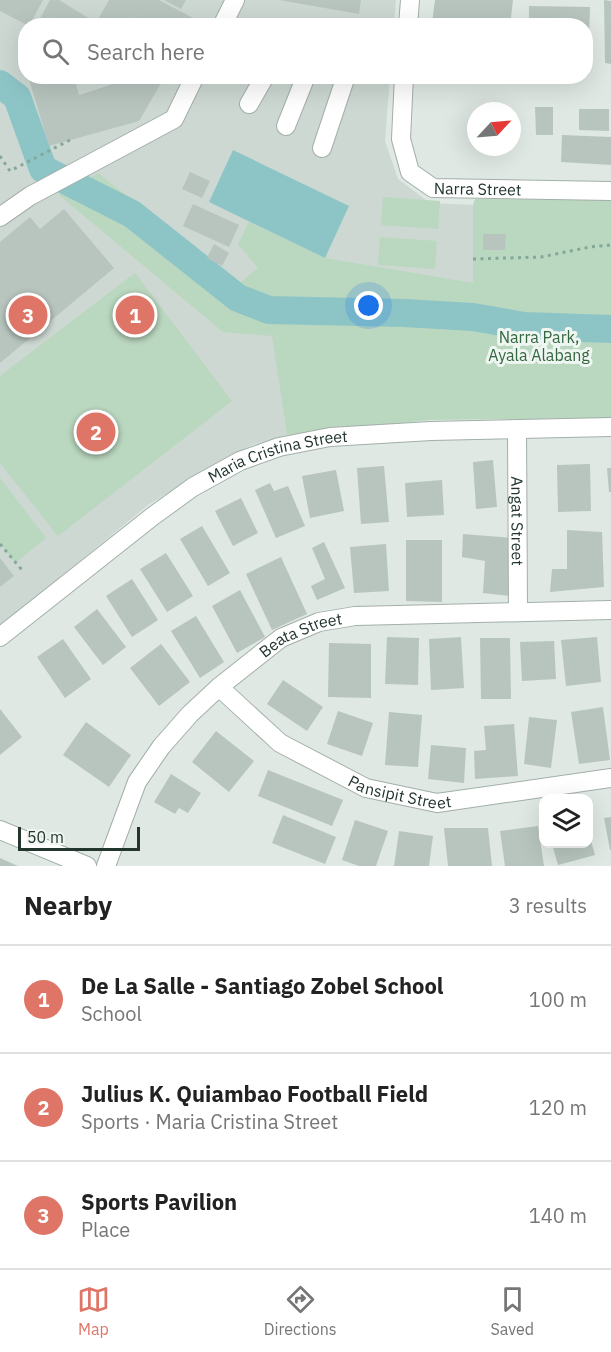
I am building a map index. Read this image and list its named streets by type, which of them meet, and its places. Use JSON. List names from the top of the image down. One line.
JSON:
{"streets":{"street":["Narra Street","Maria Cristina Street","Angat Street","Beata Street","Pansipit Street"]},"crossings":[["Maria Cristina Street","Angat Street"],["Angat Street","Beata Street"],["Beata Street","Pansipit Street"]],"parks":["Narra Park, Ayala Alabang"],"scale_bar":"50 m","north":"top right","page":{"search":"Search here","pins":["1","3","2"],"scale":"50 m","heading":["Nearby","3 results"],"list":[{"mark":"1","name":"De La Salle - Santiago Zobel School","note":"School","value":"100 m"},{"mark":"2","name":"Julius K. Quiambao Football Field","note":"Sports · Maria Cristina Street","value":"120 m"},{"mark":"3","name":"Sports Pavilion","note":"Place","value":"140 m"}],"nav":["Map","Directions","Saved"]}}
